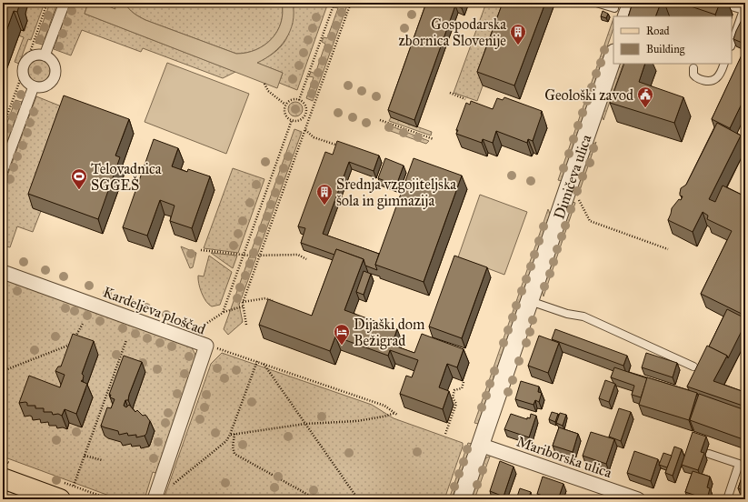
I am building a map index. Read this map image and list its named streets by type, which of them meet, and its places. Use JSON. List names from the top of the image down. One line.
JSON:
{"streets":{"street":["Dimičeva ulica","Kardeljeva ploščad","Mariborska ulica"]},"crossings":[["Dimičeva ulica","Mariborska ulica"]],"places":{"building":["Gospodarska zbornica Slovenije","Srednja vzgojiteljska šola in gimnazija"],"public building":["Geološki zavod"],"sports":["Telovadnica SGGEŠ"],"hotel":["Dijaški dom Bežigrad"]},"legend":["Road","Building"]}
